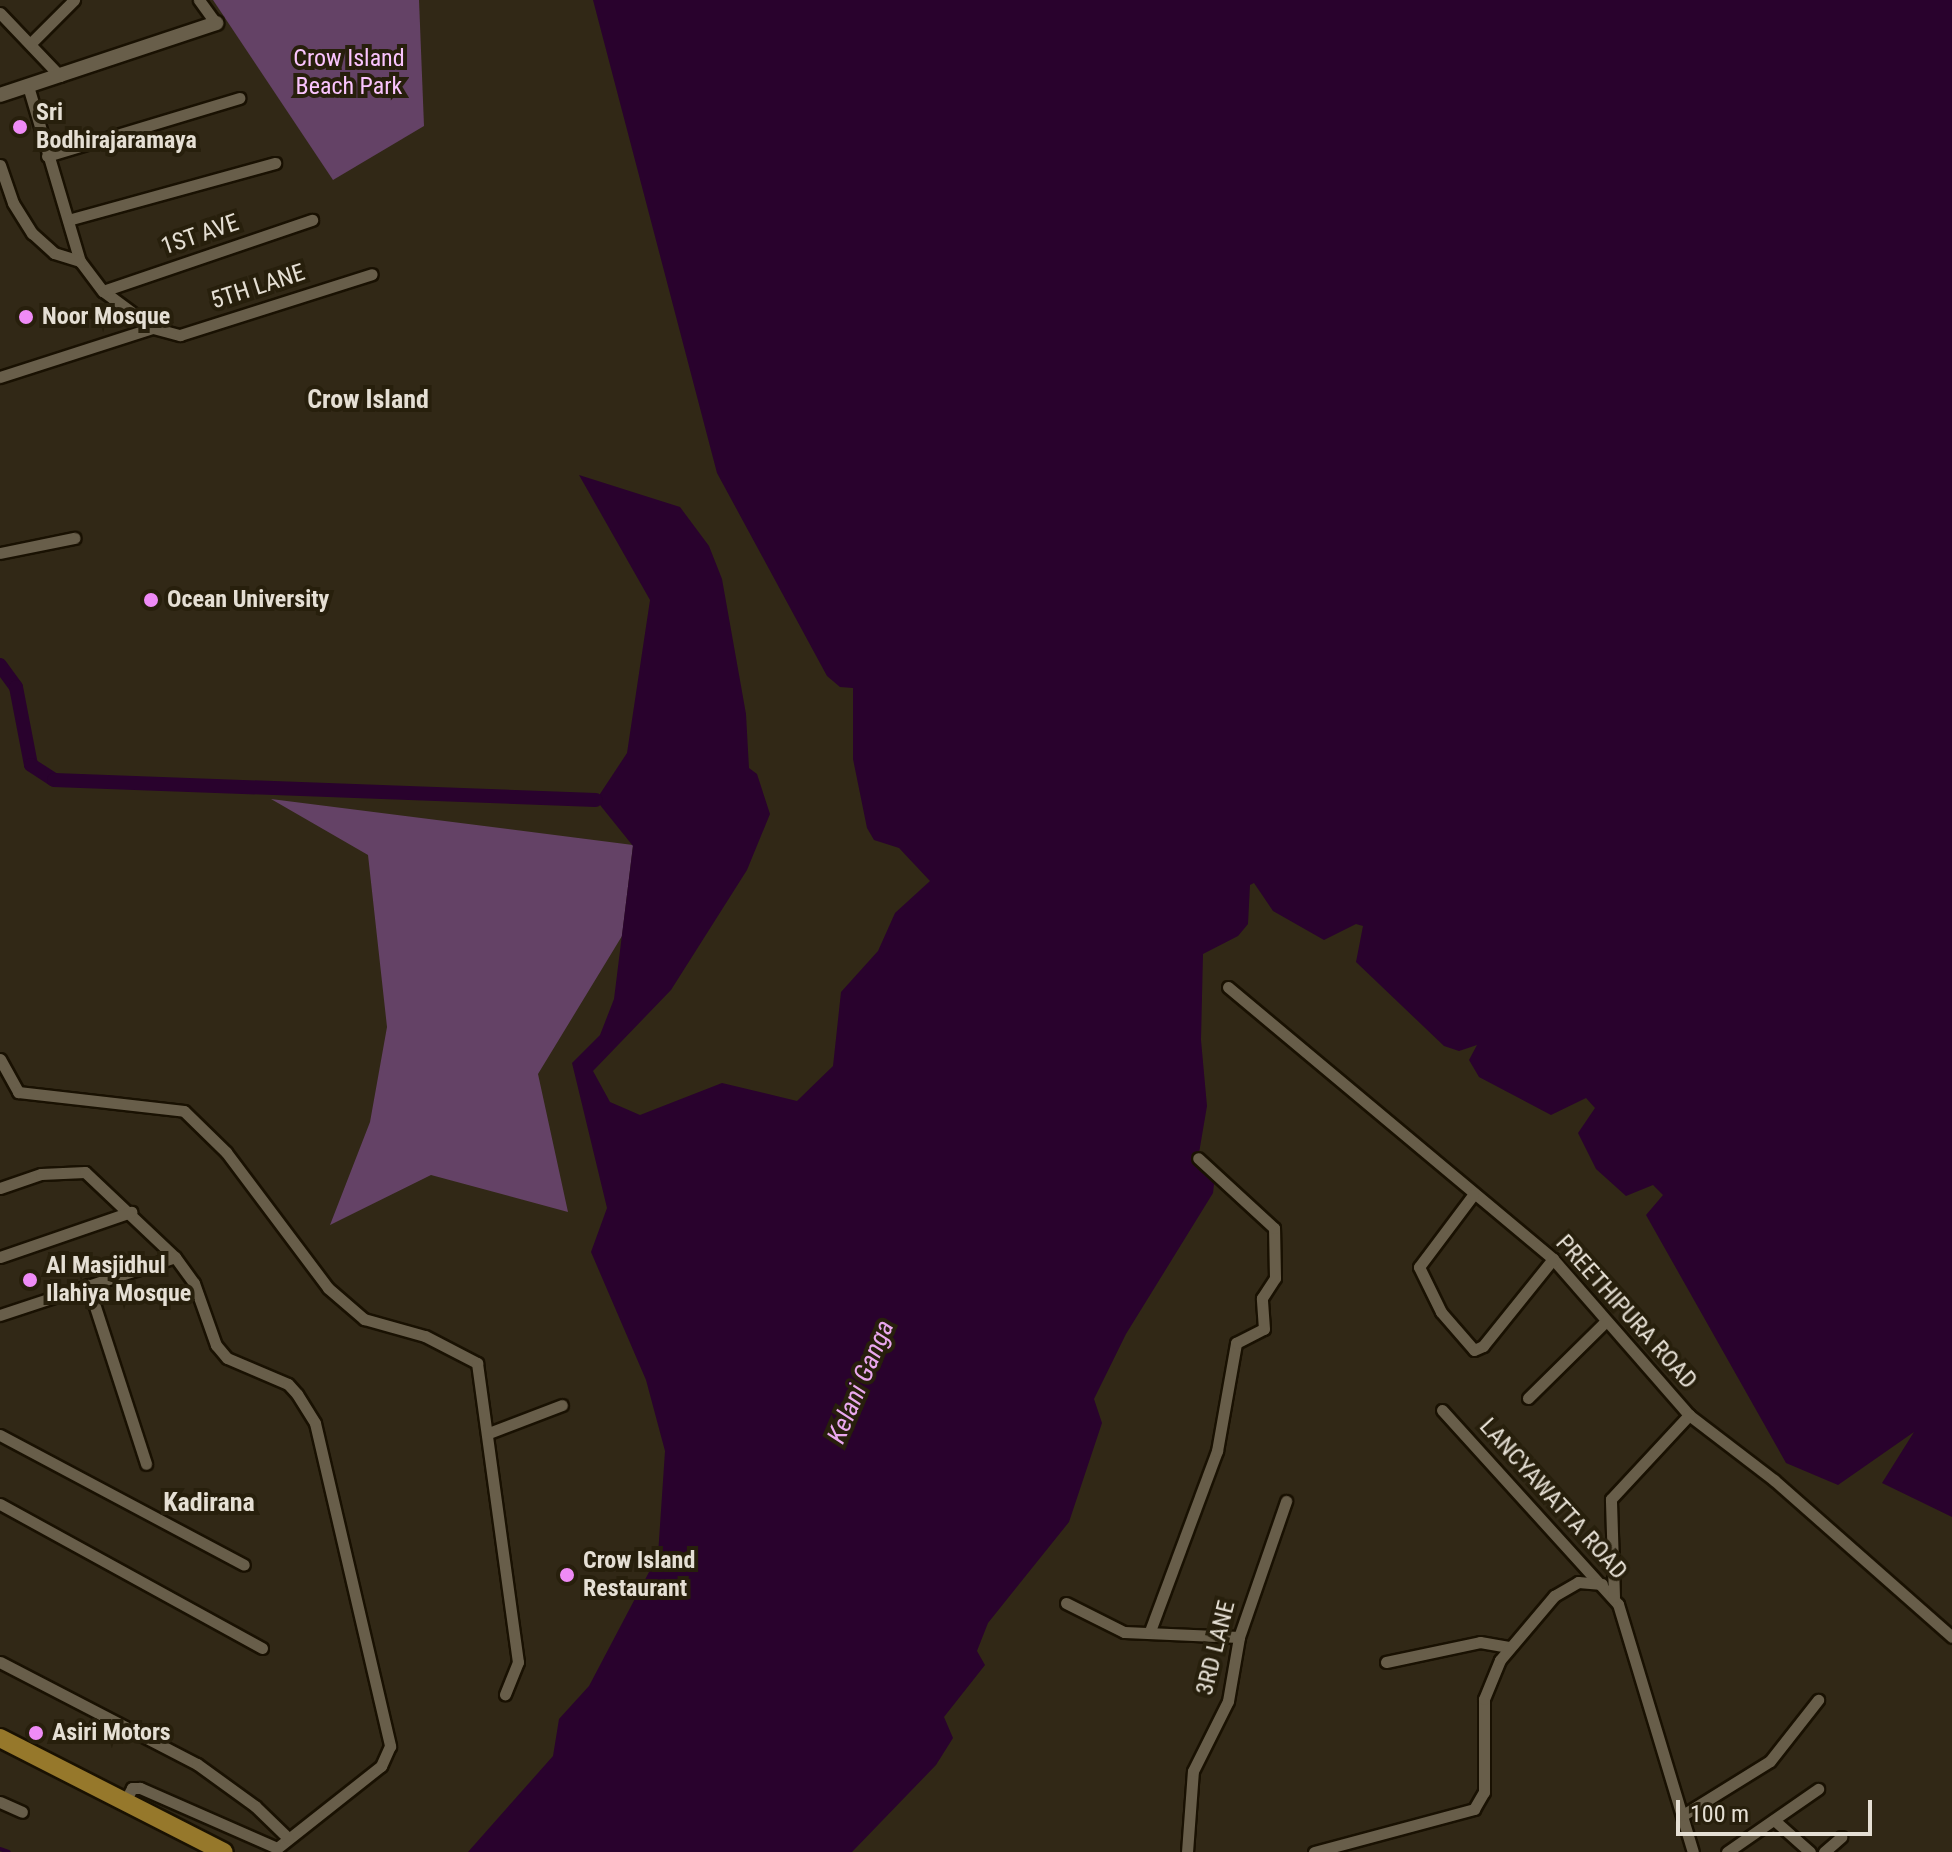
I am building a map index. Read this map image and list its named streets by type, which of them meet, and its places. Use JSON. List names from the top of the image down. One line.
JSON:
{"streets":{"street":["1ST AVE","5TH LANE","PREETHIPURA ROAD","LANCYAWATTA ROAD","3RD LANE"]},"districts":["Crow Island","Kadirana"],"water":["Kelani Ganga"],"parks":["Crow Island Beach Park"],"places":["Sri Bodhirajaramaya","Noor Mosque","Ocean University","Al Masjidhul Ilahiya Mosque","Crow Island Restaurant","Asiri Motors"],"scale_bar":"100 m"}
